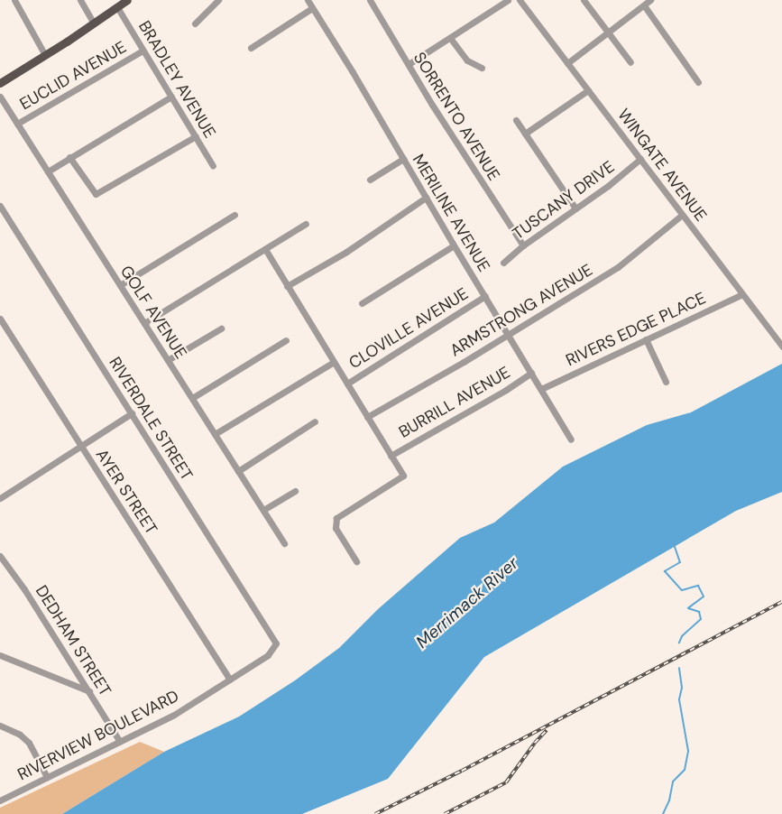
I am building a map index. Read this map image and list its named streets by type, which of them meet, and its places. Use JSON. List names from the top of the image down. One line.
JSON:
{"streets":{"street":["EUCLID AVENUE","BRADLEY AVENUE","SORRENTO AVENUE","WINGATE AVENUE","TUSCANY DRIVE","MERILINE AVENUE","ARMSTRONG AVENUE","GOLF AVENUE","CLOVILLE AVENUE","RIVERS EDGE PLACE","BURRILL AVENUE","RIVERDALE STREET","AYER STREET","DEDHAM STREET","RIVERVIEW BOULEVARD"]},"crossings":[["EUCLID AVENUE","BRADLEY AVENUE"],["EUCLID AVENUE","GOLF AVENUE"],["SORRENTO AVENUE","TUSCANY DRIVE"],["WINGATE AVENUE","TUSCANY DRIVE"],["WINGATE AVENUE","ARMSTRONG AVENUE"],["WINGATE AVENUE","RIVERS EDGE PLACE"],["MERILINE AVENUE","ARMSTRONG AVENUE"],["MERILINE AVENUE","CLOVILLE AVENUE"],["MERILINE AVENUE","RIVERS EDGE PLACE"],["MERILINE AVENUE","BURRILL AVENUE"],["RIVERDALE STREET","RIVERVIEW BOULEVARD"],["AYER STREET","RIVERVIEW BOULEVARD"],["DEDHAM STREET","RIVERVIEW BOULEVARD"]],"water":["Merrimack River"]}
